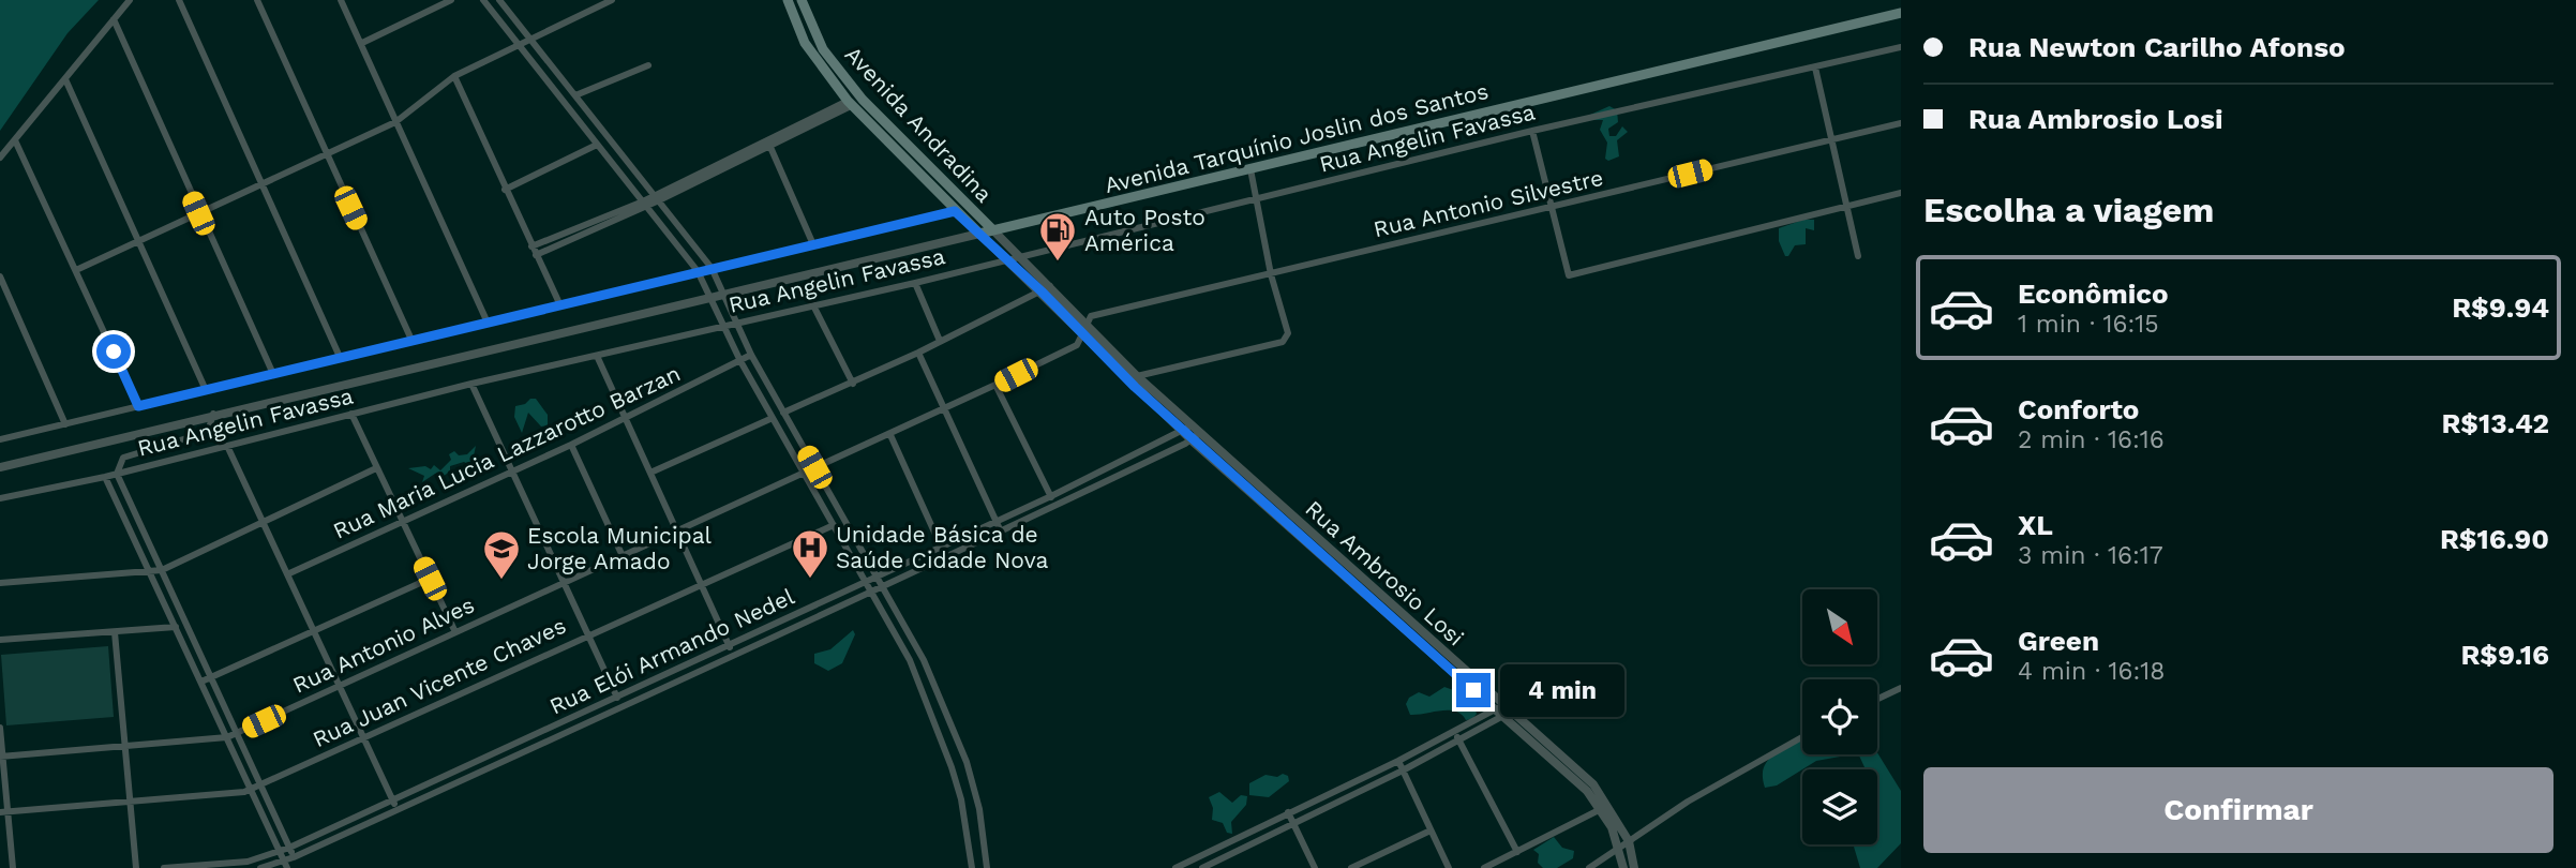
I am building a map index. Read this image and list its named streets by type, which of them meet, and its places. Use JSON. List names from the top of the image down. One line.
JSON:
{"streets":{"main road":["Avenida Andradina","Avenida Tarquínio Joslin dos Santos"],"street":["Rua Angelin Favassa","Rua Antonio Silvestre","Rua Maria Lucia Lazzarotto Barzan","Rua Ambrosio Losi","Rua Antonio Alves","Rua Elói Armando Nedel","Rua Juan Vicente Chaves"]},"crossings":[["Avenida Andradina","Avenida Tarquínio Joslin dos Santos"],["Avenida Andradina","Rua Ambrosio Losi"],["Avenida Tarquínio Joslin dos Santos","Rua Ambrosio Losi"],["Rua Angelin Favassa","Rua Ambrosio Losi"],["Rua Antonio Silvestre","Rua Ambrosio Losi"],["Rua Ambrosio Losi","Rua Antonio Alves"],["Rua Ambrosio Losi","Rua Elói Armando Nedel"]],"places":{"fuel station":["Auto Posto América"],"hospital":["Unidade Básica de Saúde Cidade Nova"],"school or university":["Escola Municipal Jorge Amado"]},"north":"bottom right","page":{"banner":["Rua Newton Carilho Afonso","Rua Ambrosio Losi"],"heading":"Escolha a viagem","list":[{"name":"Econômico","note":"1 min · 16:15","value":"R$9.94"},{"name":"Conforto","note":"2 min · 16:16","value":"R$13.42"},{"name":"XL","note":"3 min · 16:17","value":"R$16.90"},{"name":"Green","note":"4 min · 16:18","value":"R$9.16"}],"bubble":"4 min","buttons":"Confirmar"}}
